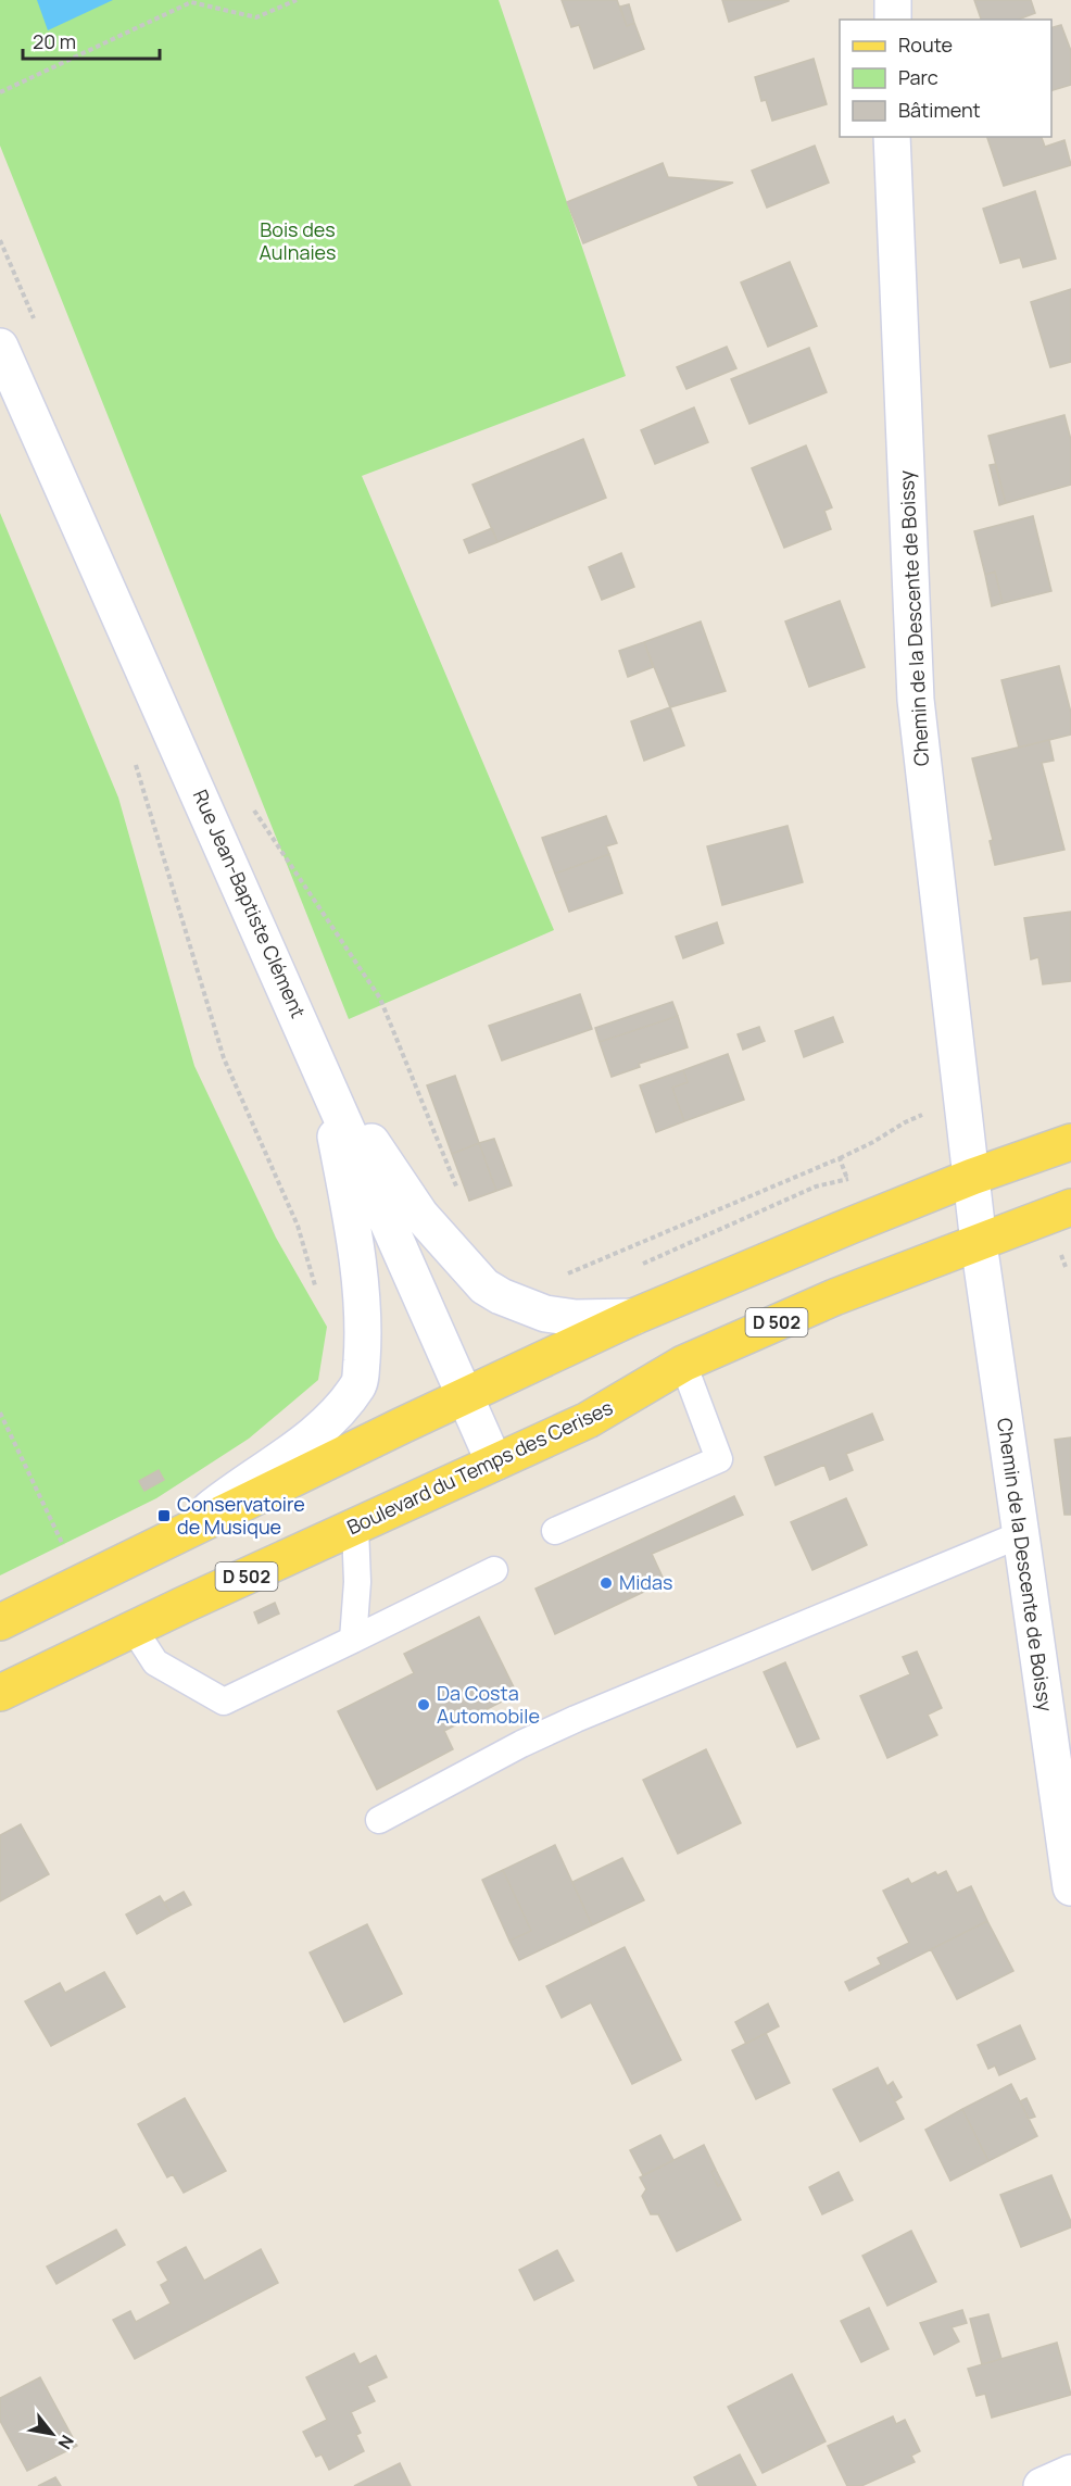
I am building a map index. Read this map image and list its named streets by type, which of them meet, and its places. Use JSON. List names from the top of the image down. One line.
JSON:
{"streets":{"main road":["D 502","Boulevard du Temps des Cerises"],"street":["Chemin de la Descente de Boissy","Rue Jean-Baptiste Clément"]},"crossings":[["Chemin de la Descente de Boissy","Boulevard du Temps des Cerises"],["Rue Jean-Baptiste Clément","Boulevard du Temps des Cerises"]],"parks":["Bois des Aulnaies"],"places":{"transit":["Conservatoire de Musique"],"other":["Midas","Da Costa Automobile"]},"legend":["Route","Parc","Bâtiment"],"scale_bar":"20 m","north":"bottom right"}
